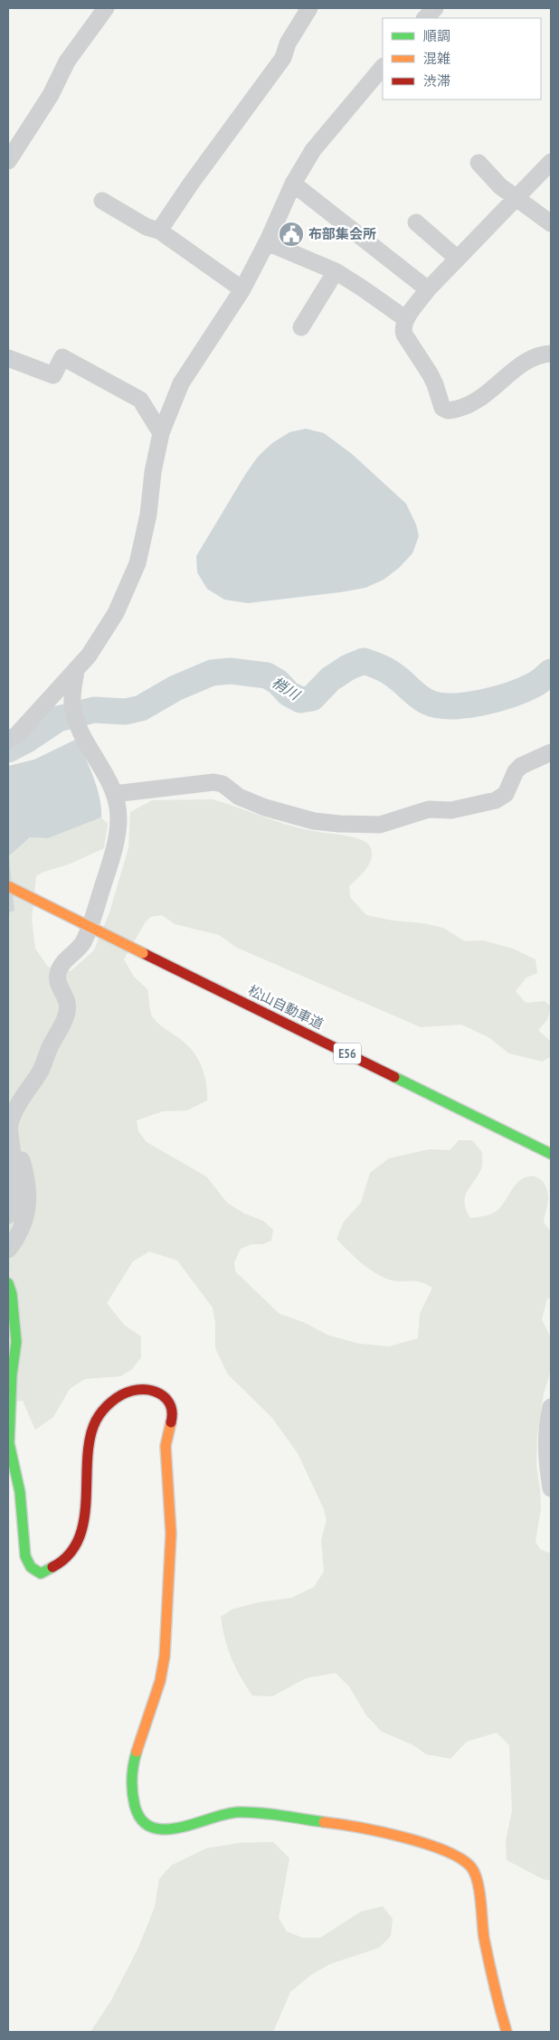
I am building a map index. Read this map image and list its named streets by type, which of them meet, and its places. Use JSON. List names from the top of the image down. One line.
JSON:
{"streets":{"main road":["松山自動車道","E56"]},"water":["梢川"],"places":{"public building":["布部集会所"]},"legend":["順調","混雑","渋滞"]}
